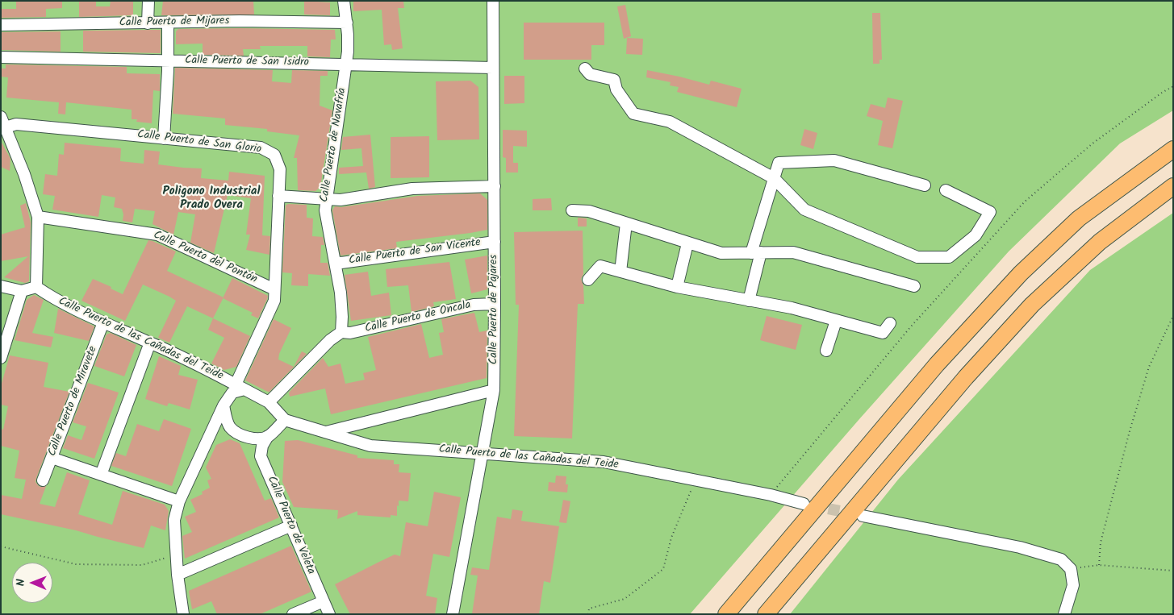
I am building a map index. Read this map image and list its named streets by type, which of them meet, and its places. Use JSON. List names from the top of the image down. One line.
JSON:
{"streets":{"street":["Calle Puerto de Mijares","Calle Puerto de San Isidro","Calle Puerto de San Glorio","Calle Puerto de Navafría","Calle Puerto de San Vicente","Calle Puerto del Pontón","Calle Puerto de Pajares","Calle Puerto de Oncala","Calle Puerto de las Cañadas del Teide","Calle Puerto de Miravete","Calle Puerto de Veleta"]},"crossings":[["Calle Puerto de Mijares","Calle Puerto de Navafría"],["Calle Puerto de San Isidro","Calle Puerto de Navafría"],["Calle Puerto de San Isidro","Calle Puerto de Pajares"],["Calle Puerto de San Glorio","Calle Puerto del Pontón"],["Calle Puerto de San Glorio","Calle Puerto de las Cañadas del Teide"],["Calle Puerto de San Glorio","Calle Puerto de Veleta"],["Calle Puerto de Navafría","Calle Puerto de San Vicente"],["Calle Puerto de Navafría","Calle Puerto de Oncala"],["Calle Puerto de San Vicente","Calle Puerto de Pajares"],["Calle Puerto de Pajares","Calle Puerto de Oncala"],["Calle Puerto de Pajares","Calle Puerto de las Cañadas del Teide"],["Calle Puerto de las Cañadas del Teide","Calle Puerto de Miravete"],["Calle Puerto de las Cañadas del Teide","Calle Puerto de Veleta"]],"districts":["Poligono Industrial Prado Overa"],"north":"left"}
